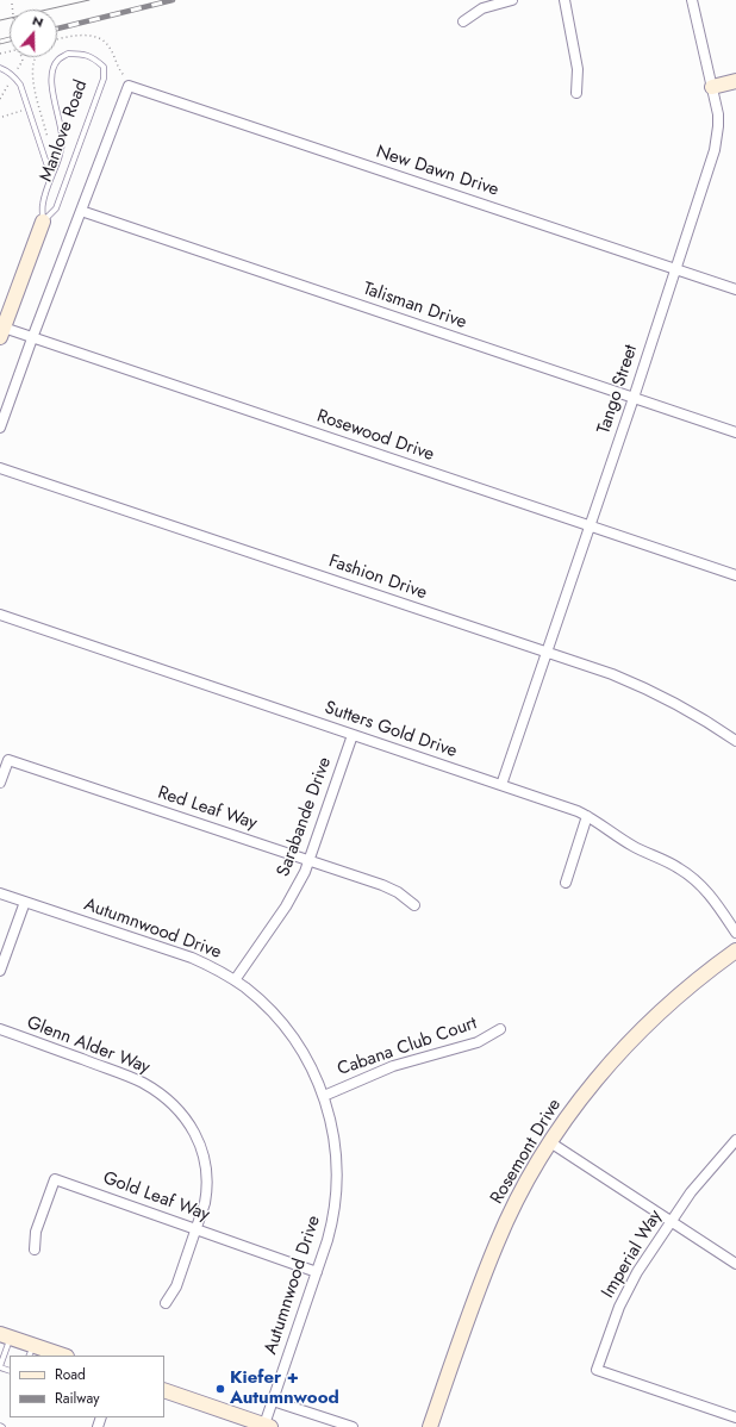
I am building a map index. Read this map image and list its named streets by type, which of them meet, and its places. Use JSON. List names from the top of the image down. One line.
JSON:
{"streets":{"street":["Manlove Road","New Dawn Drive","Talisman Drive","Tango Street","Rosewood Drive","Fashion Drive","Sutters Gold Drive","Red Leaf Way","Sarabande Drive","Autumnwood Drive","Glenn Alder Way","Cabana Club Court","Rosemont Drive","Gold Leaf Way","Imperial Way"]},"crossings":[["Manlove Road","Rosewood Drive"],["New Dawn Drive","Tango Street"],["Talisman Drive","Tango Street"],["Tango Street","Rosewood Drive"],["Tango Street","Fashion Drive"],["Tango Street","Sutters Gold Drive"],["Sutters Gold Drive","Sarabande Drive"],["Red Leaf Way","Sarabande Drive"],["Sarabande Drive","Autumnwood Drive"],["Autumnwood Drive","Cabana Club Court"],["Autumnwood Drive","Gold Leaf Way"],["Glenn Alder Way","Gold Leaf Way"]],"places":["Kiefer + Autumnwood"],"legend":["Road","Railway"],"north":"top"}
